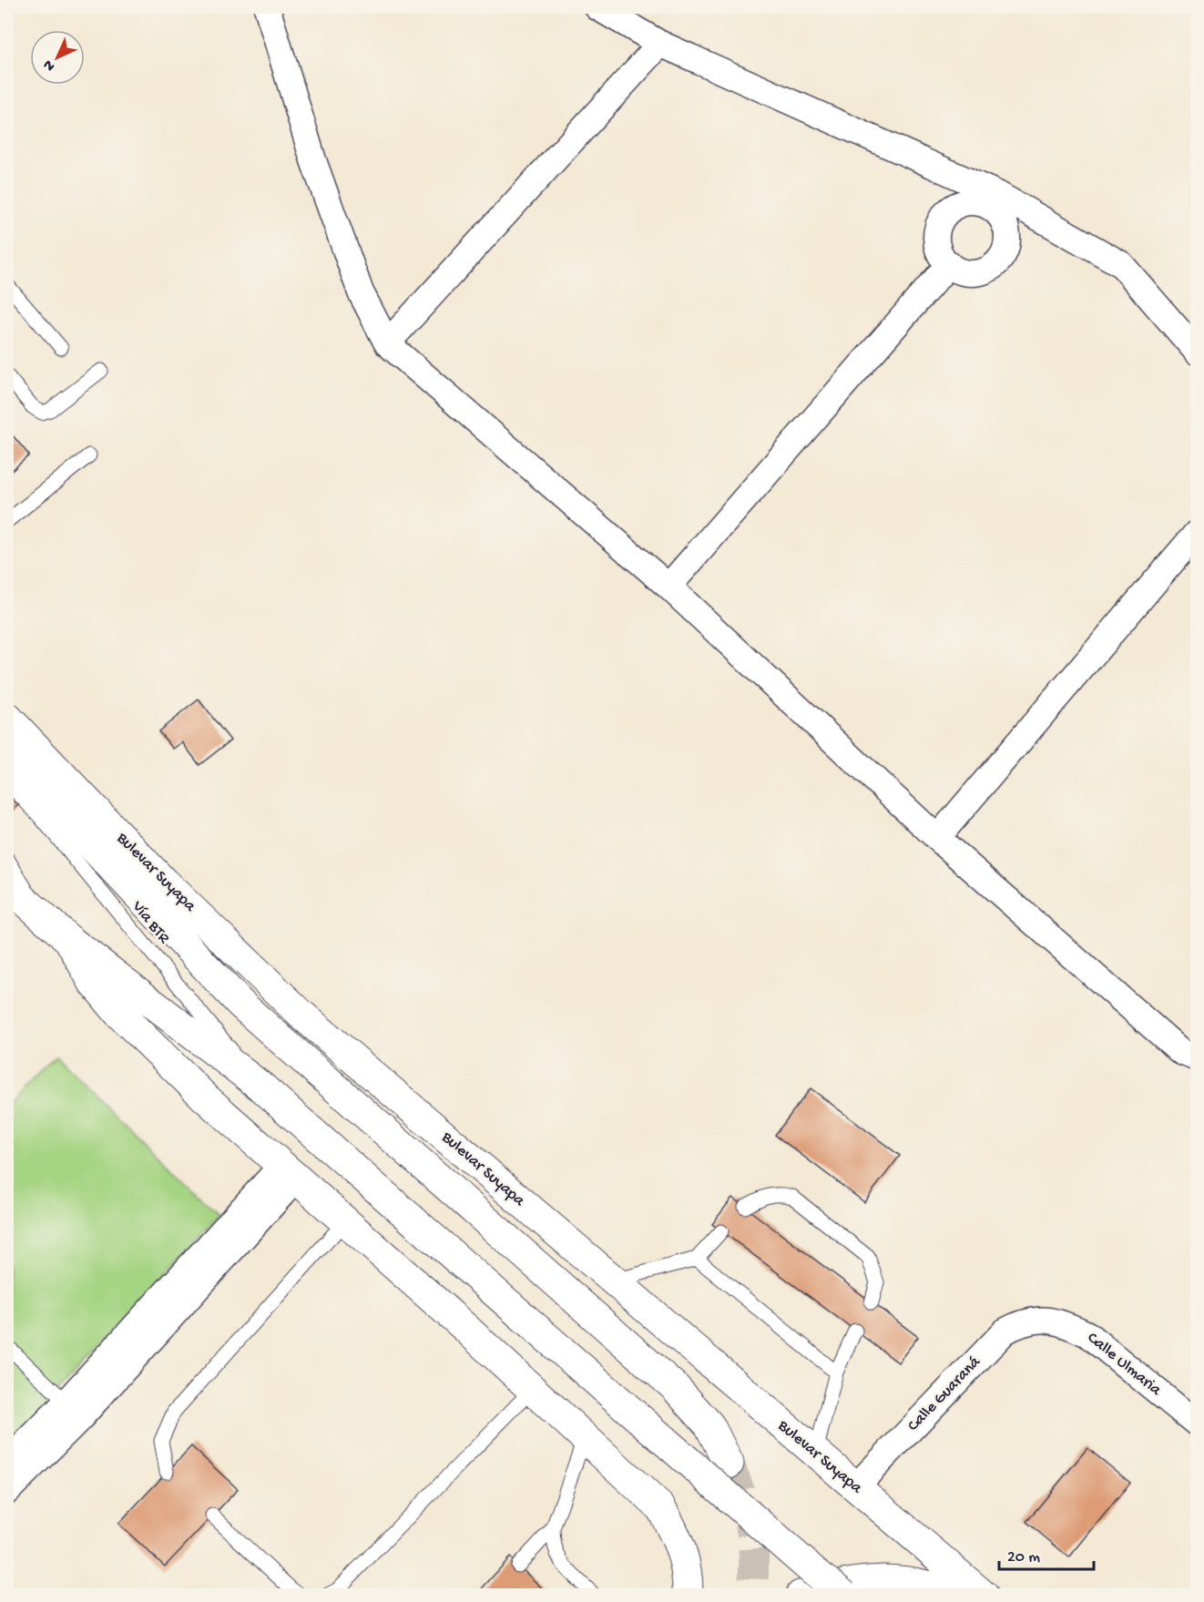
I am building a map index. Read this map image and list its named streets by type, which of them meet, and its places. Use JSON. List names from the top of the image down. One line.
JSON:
{"streets":{"main road":["Bulevar Suyapa"],"street":["Calle Ulmaria","Calle Guaraná"],"lane":["Vía BTR"]},"crossings":[["Bulevar Suyapa","Calle Guaraná"],["Calle Ulmaria","Calle Guaraná"]],"scale_bar":"20 m","north":"bottom left"}
